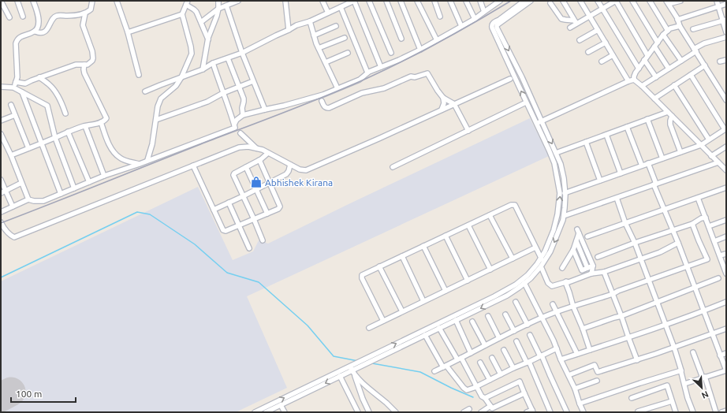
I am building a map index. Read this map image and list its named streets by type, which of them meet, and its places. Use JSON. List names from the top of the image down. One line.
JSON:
{"places":{"shop":["Abhishek Kirana"]},"scale_bar":"100 m","north":"bottom right"}
